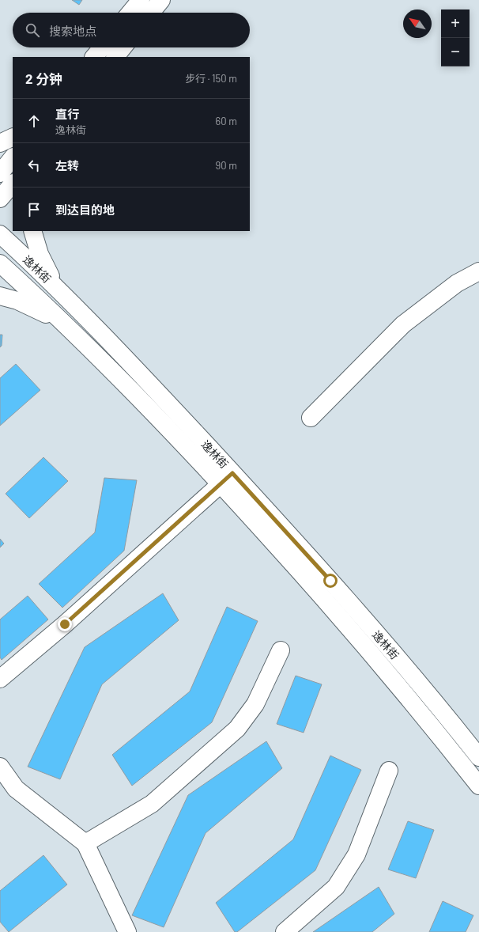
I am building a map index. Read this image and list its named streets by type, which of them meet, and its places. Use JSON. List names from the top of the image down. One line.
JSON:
{"streets":{"street":["逸林街"]},"north":"top left","page":{"map_buttons":["+","−"],"search":"搜索地点","heading":["2 分钟","步行 · 150 m"],"list":[["直行","逸林街","60 m"],["左转","90 m"],"到达目的地"]}}
